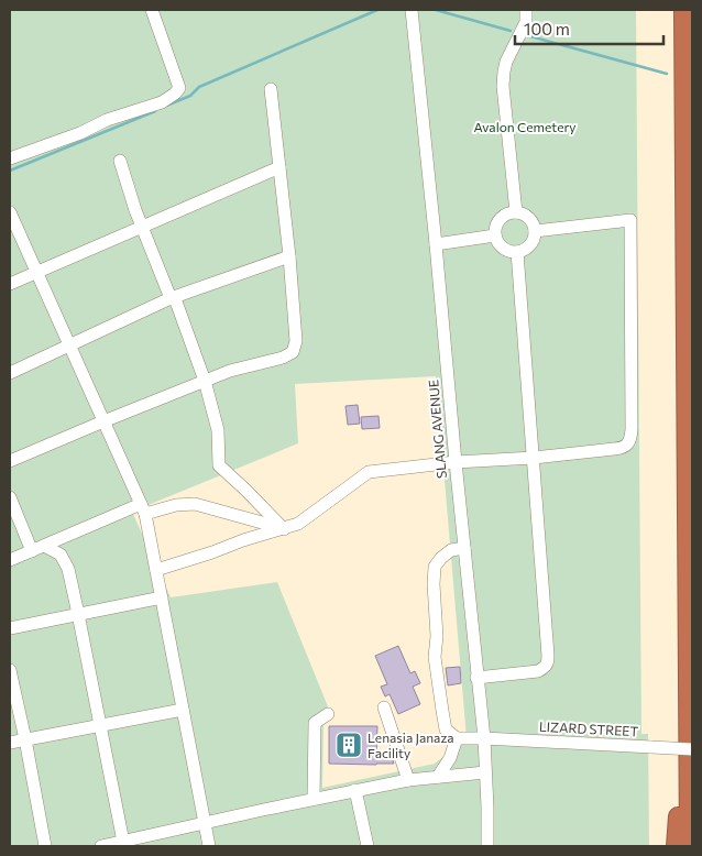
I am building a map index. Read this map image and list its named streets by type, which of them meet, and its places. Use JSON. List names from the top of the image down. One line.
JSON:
{"streets":{"lane":["SLANG AVENUE","LIZARD STREET"]},"crossings":[["SLANG AVENUE","LIZARD STREET"]],"parks":["Avalon Cemetery"],"places":{"building":["Lenasia Janaza Facility"]},"scale_bar":"100 m"}
